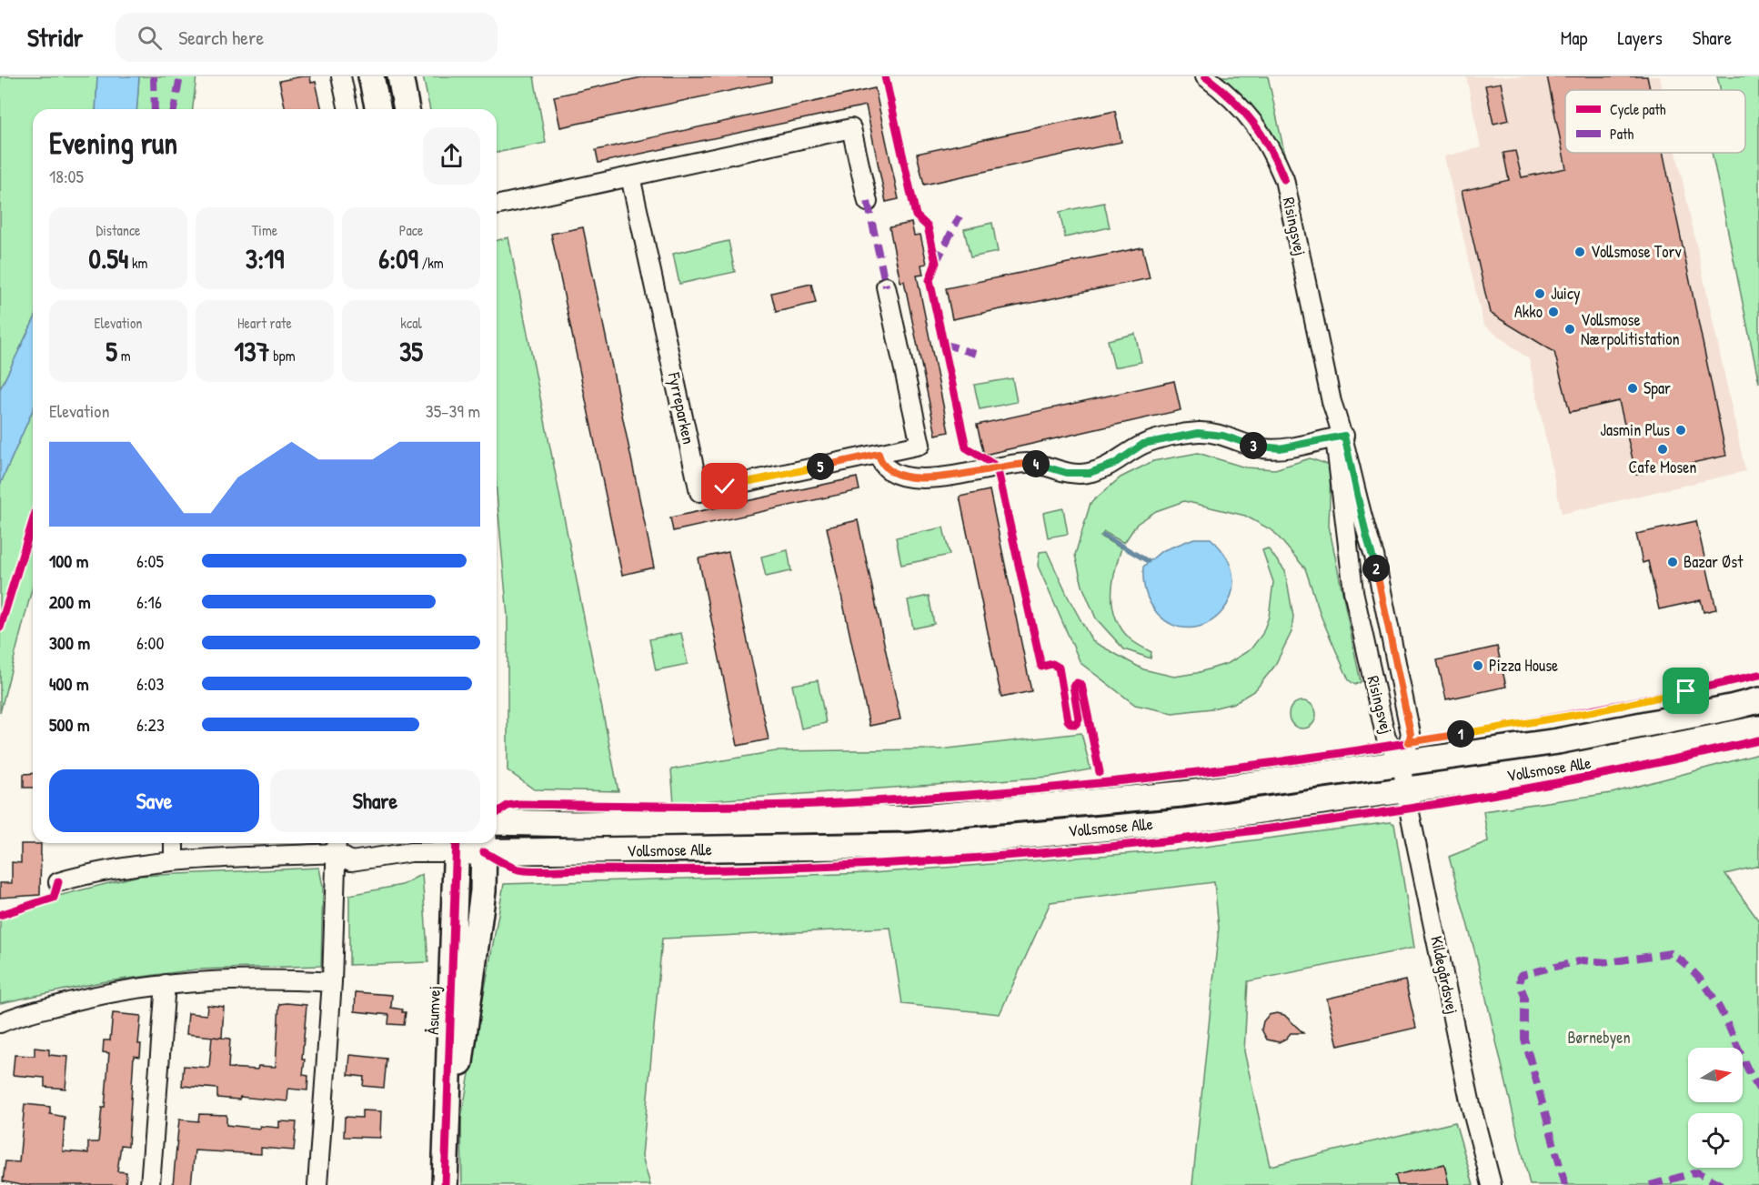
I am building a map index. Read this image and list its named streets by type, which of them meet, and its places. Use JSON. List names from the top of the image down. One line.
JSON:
{"streets":{"street":["Risingsvej","Fyrreparken","Vollsmose Alle","Kildegårdsvej","Åsumvej"]},"crossings":[["Risingsvej","Vollsmose Alle"],["Risingsvej","Kildegårdsvej"],["Vollsmose Alle","Kildegårdsvej"],["Vollsmose Alle","Åsumvej"]],"parks":["Børnebyen"],"places":["Vollsmose Torv","Juicy","Akko","Vollsmose Nærpolitistation","Spar","Jasmin Plus","Cafe Mosen","Bazar Øst","Pizza House"],"legend":["Cycle path","Path"],"north":"right","page":{"header":"Stridr","search":"Search here","nav":["Map","Layers","Share"],"heading":["Evening run","18:05"],"stats":[["Distance","0.54 km"],["Time","3:19"],["Pace","6:09 /km"],["Elevation","5 m"],["Heart rate","137 bpm"],["kcal","35"]],"chart":["Elevation","35–39 m"],"pins":["3","4","5","2","1"],"list":[{"name":"100 m","note":"6:05"},{"name":"200 m","note":"6:16"},{"name":"300 m","note":"6:00"},{"name":"400 m","note":"6:03"},{"name":"500 m","note":"6:23"}],"buttons":["Save","Share"]}}
